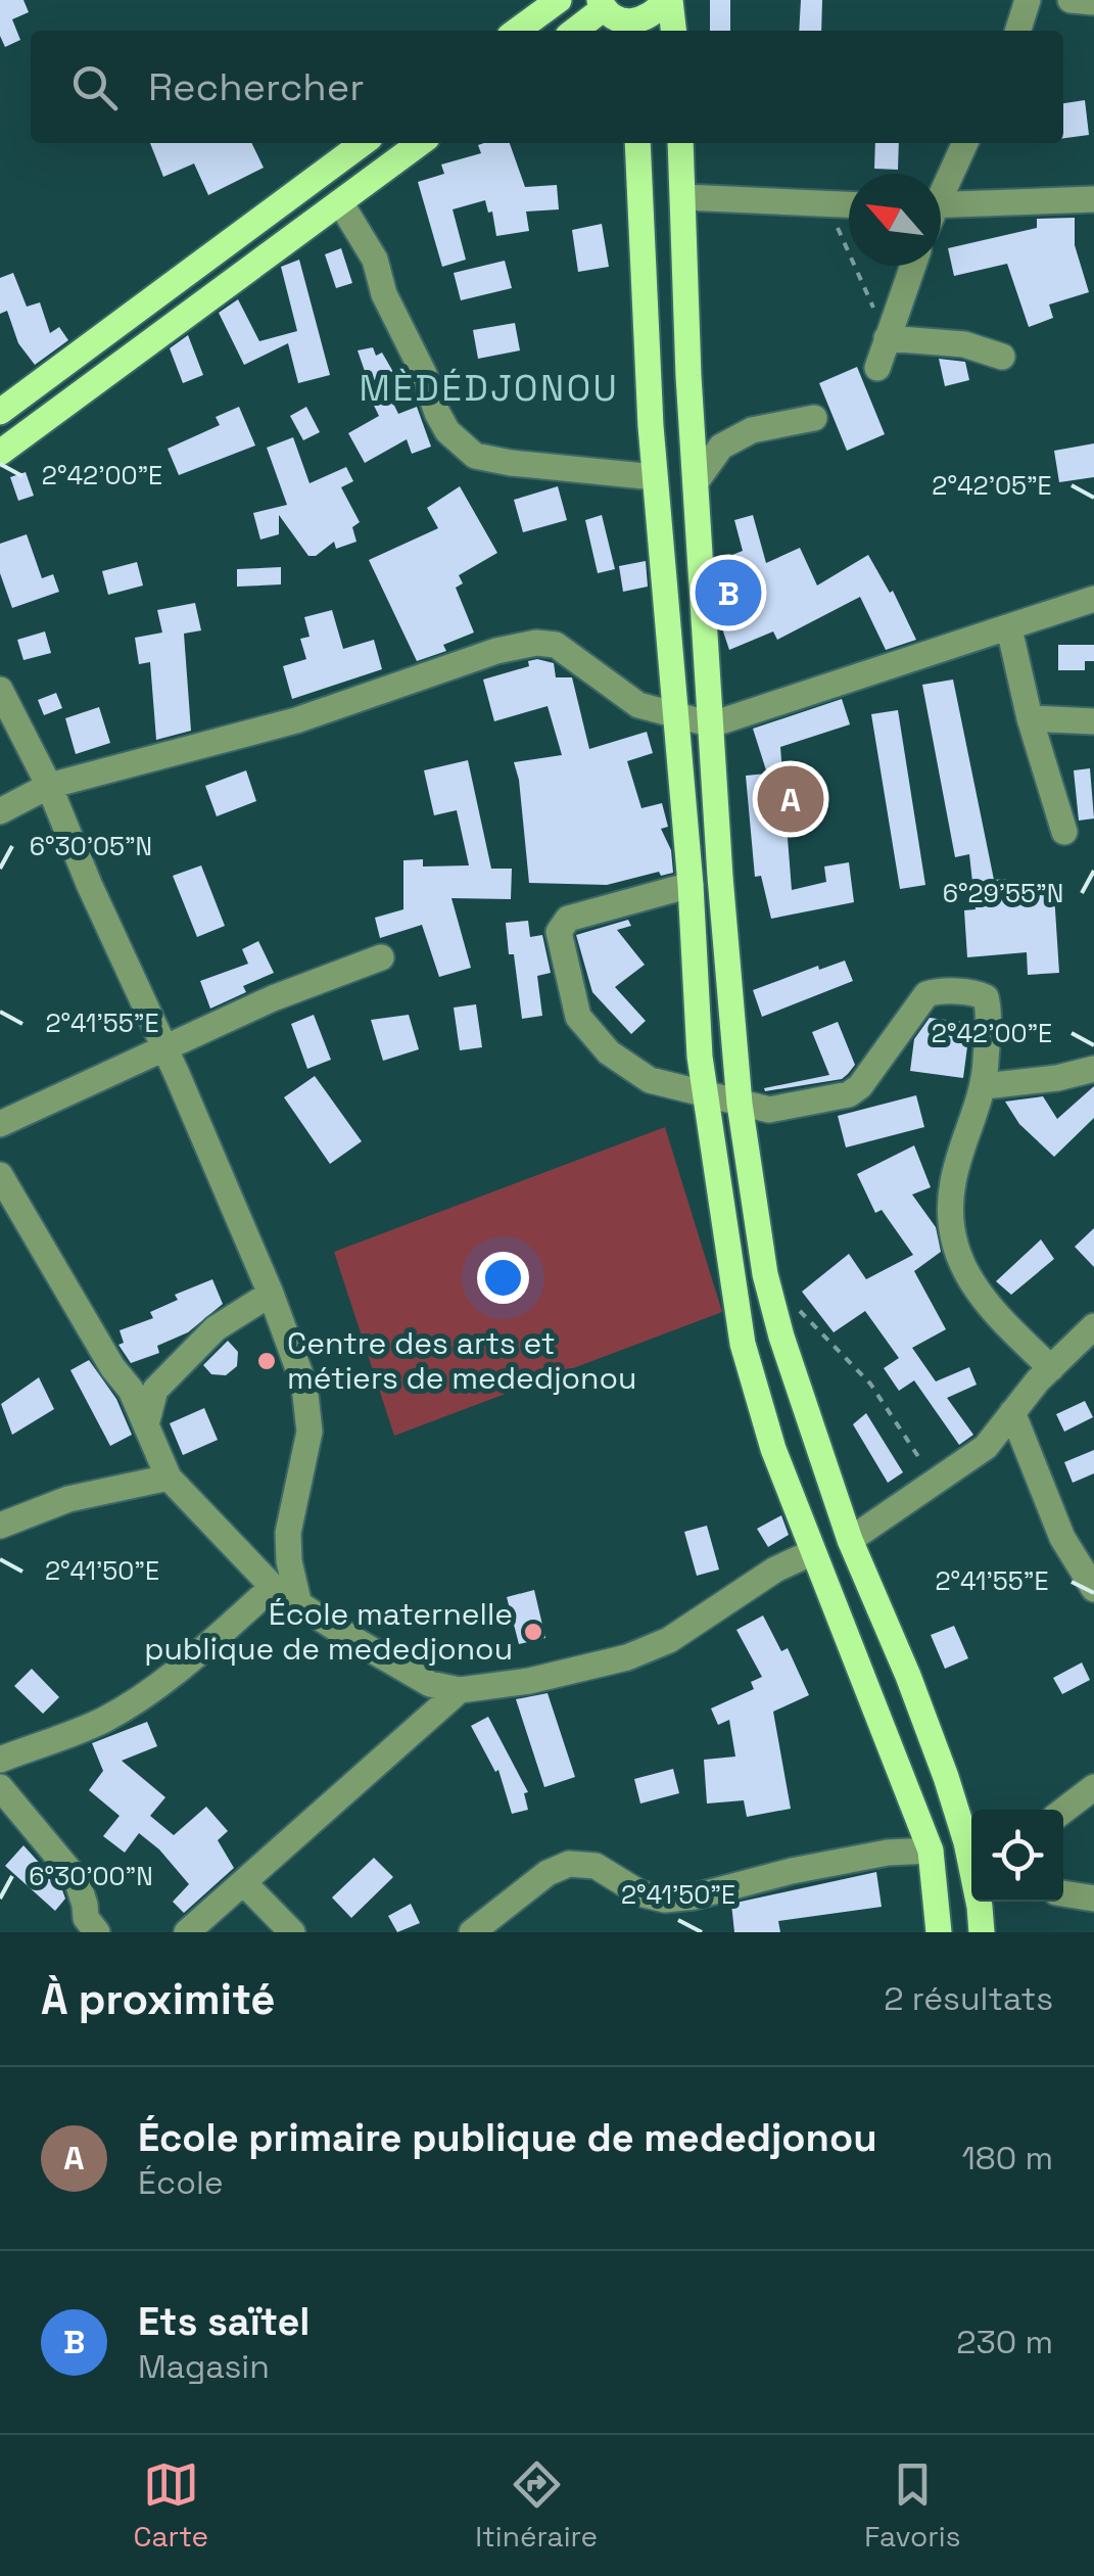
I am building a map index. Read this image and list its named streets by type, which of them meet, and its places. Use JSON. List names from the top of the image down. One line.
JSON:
{"districts":["MÈDÉDJONOU"],"places":["Centre des arts et métiers de mededjonou","École maternelle publique de mededjonou"],"north":"top left","page":{"search":"Rechercher","pins":["B","A"],"heading":["À proximité","2 résultats"],"list":[{"mark":"A","name":"École primaire publique de mededjonou","note":"École","value":"180 m"},{"mark":"B","name":"Ets saïtel","note":"Magasin","value":"230 m"}],"nav":["Carte","Itinéraire","Favoris"]},"coordinates":["2°42'00\"E","2°42'05\"E","6°30'05\"N","6°29'55\"N","2°41'55\"E","2°41'50\"E","6°30'00\"N"]}
